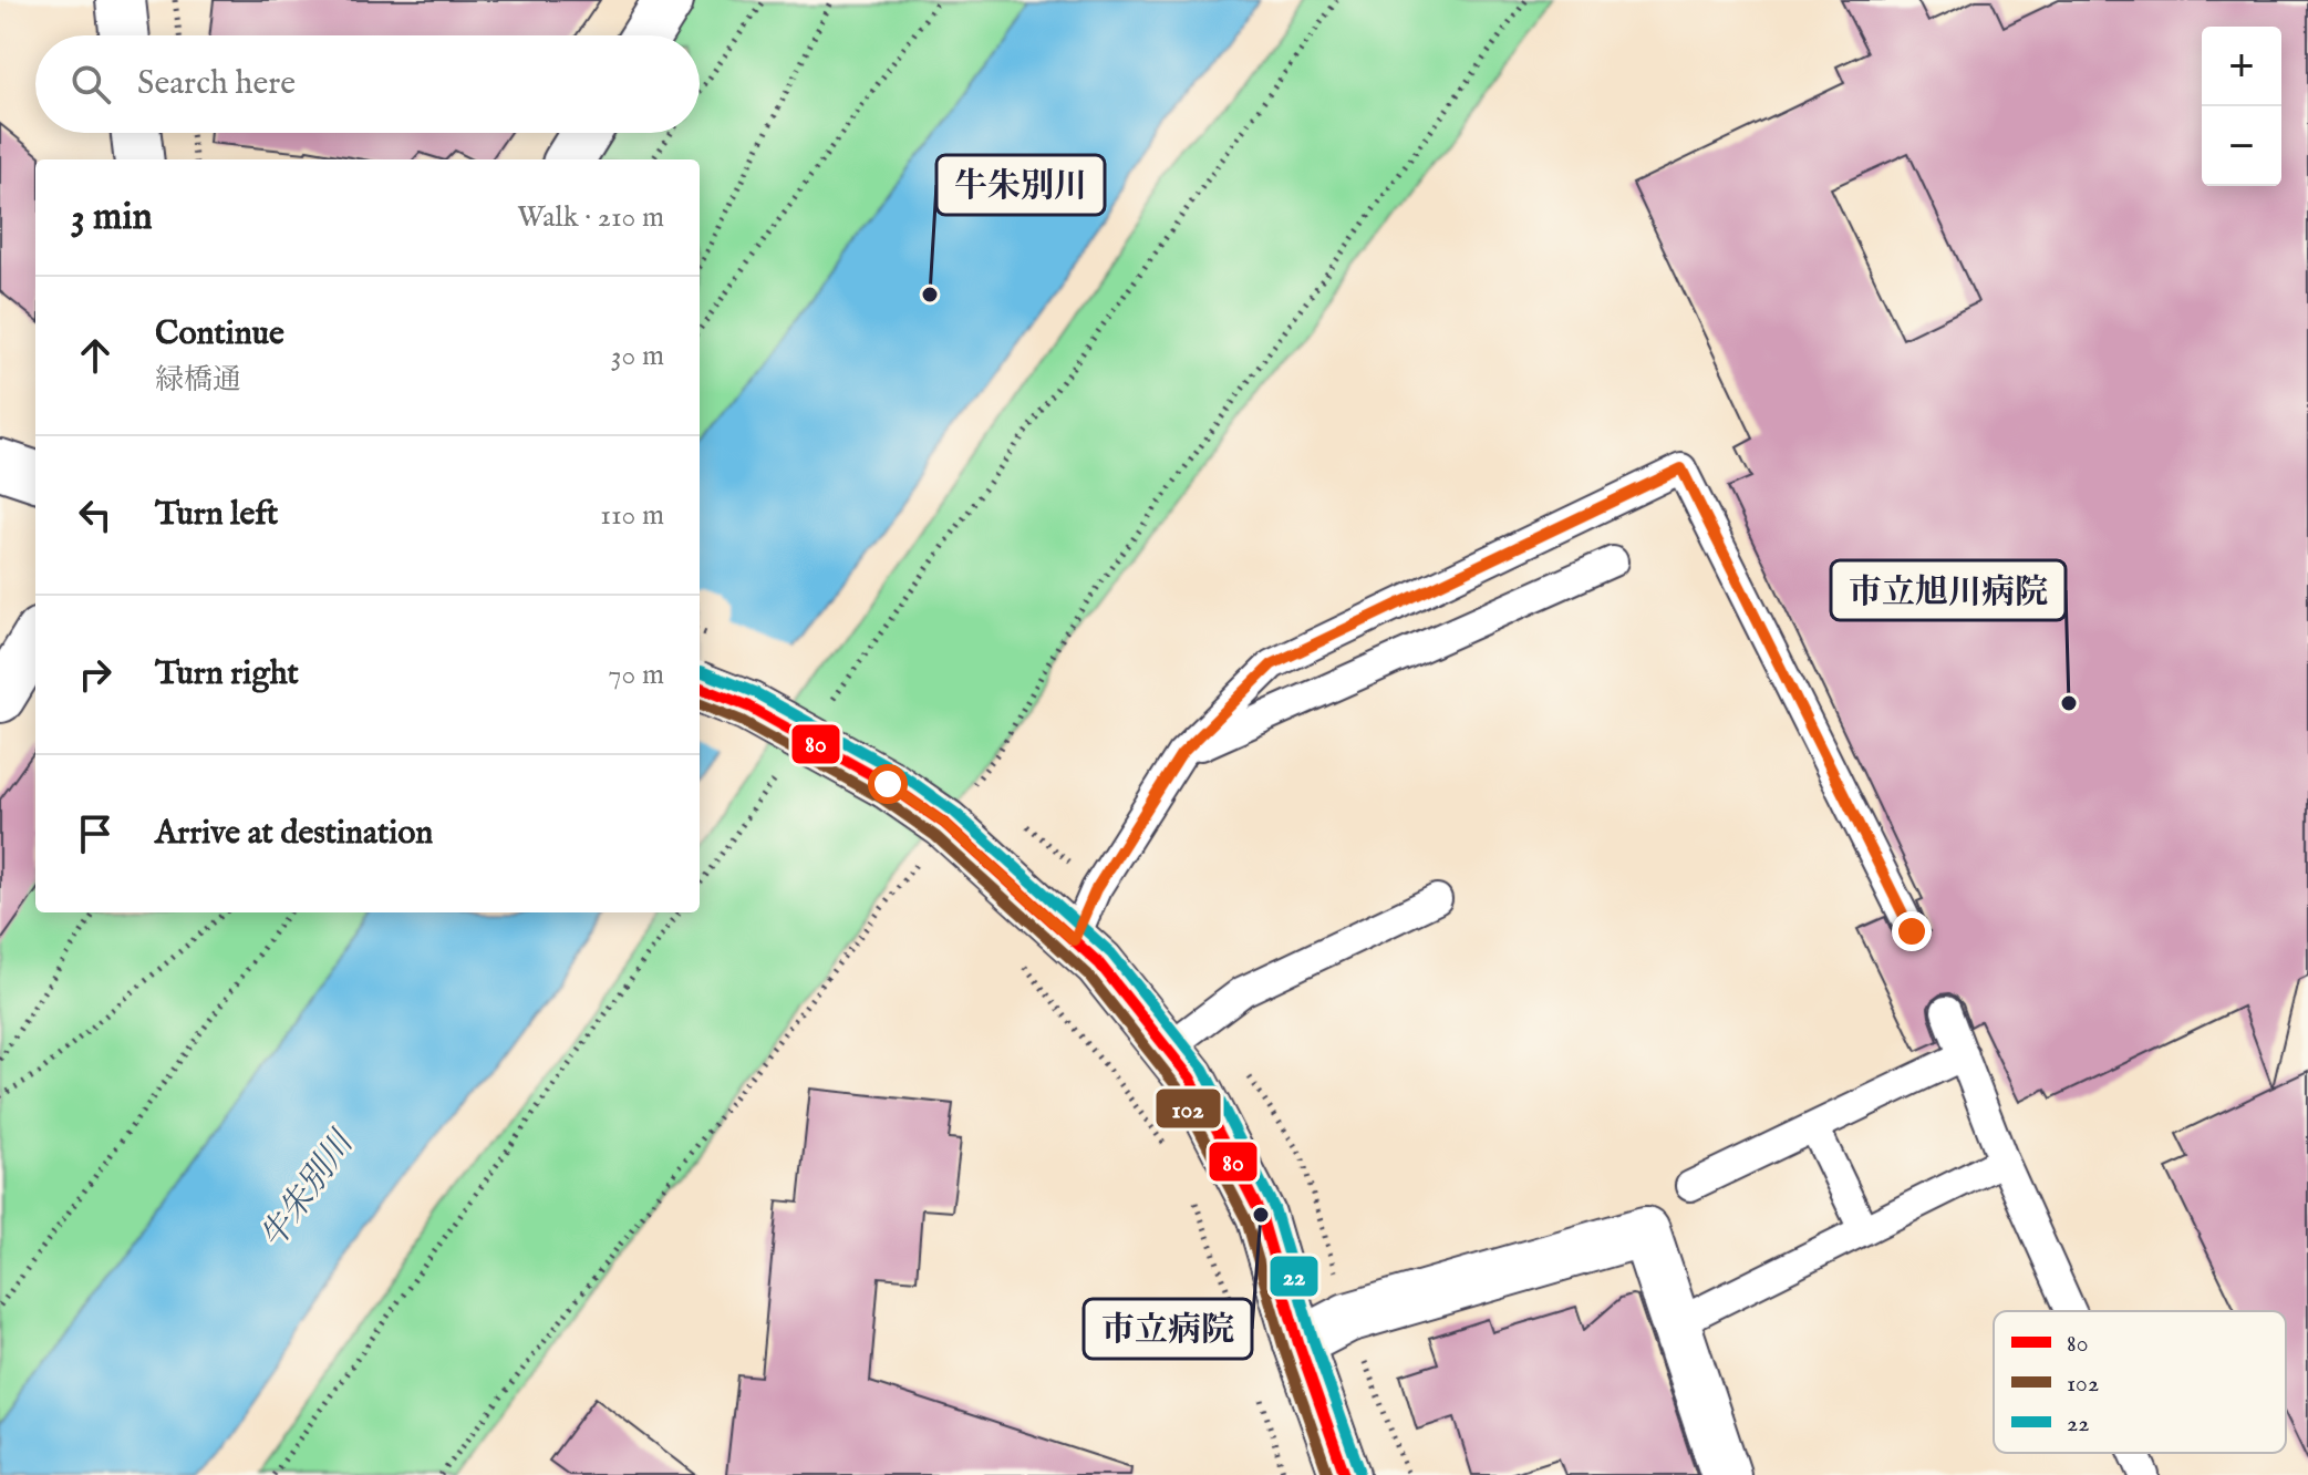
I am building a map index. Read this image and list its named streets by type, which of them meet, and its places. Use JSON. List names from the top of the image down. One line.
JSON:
{"water":["牛朱別川"],"places":["牛朱別川","市立旭川病院","市立病院"],"lines":["transit line 22","transit line 80","transit line 102"],"legend":["80","102","22"],"page":{"map_buttons":["+","−"],"search":"Search here","heading":["3 min","Walk · 210 m"],"list":[["Continue","緑橋通","30 m"],["Turn left","110 m"],["Turn right","70 m"],"Arrive at destination"]}}
